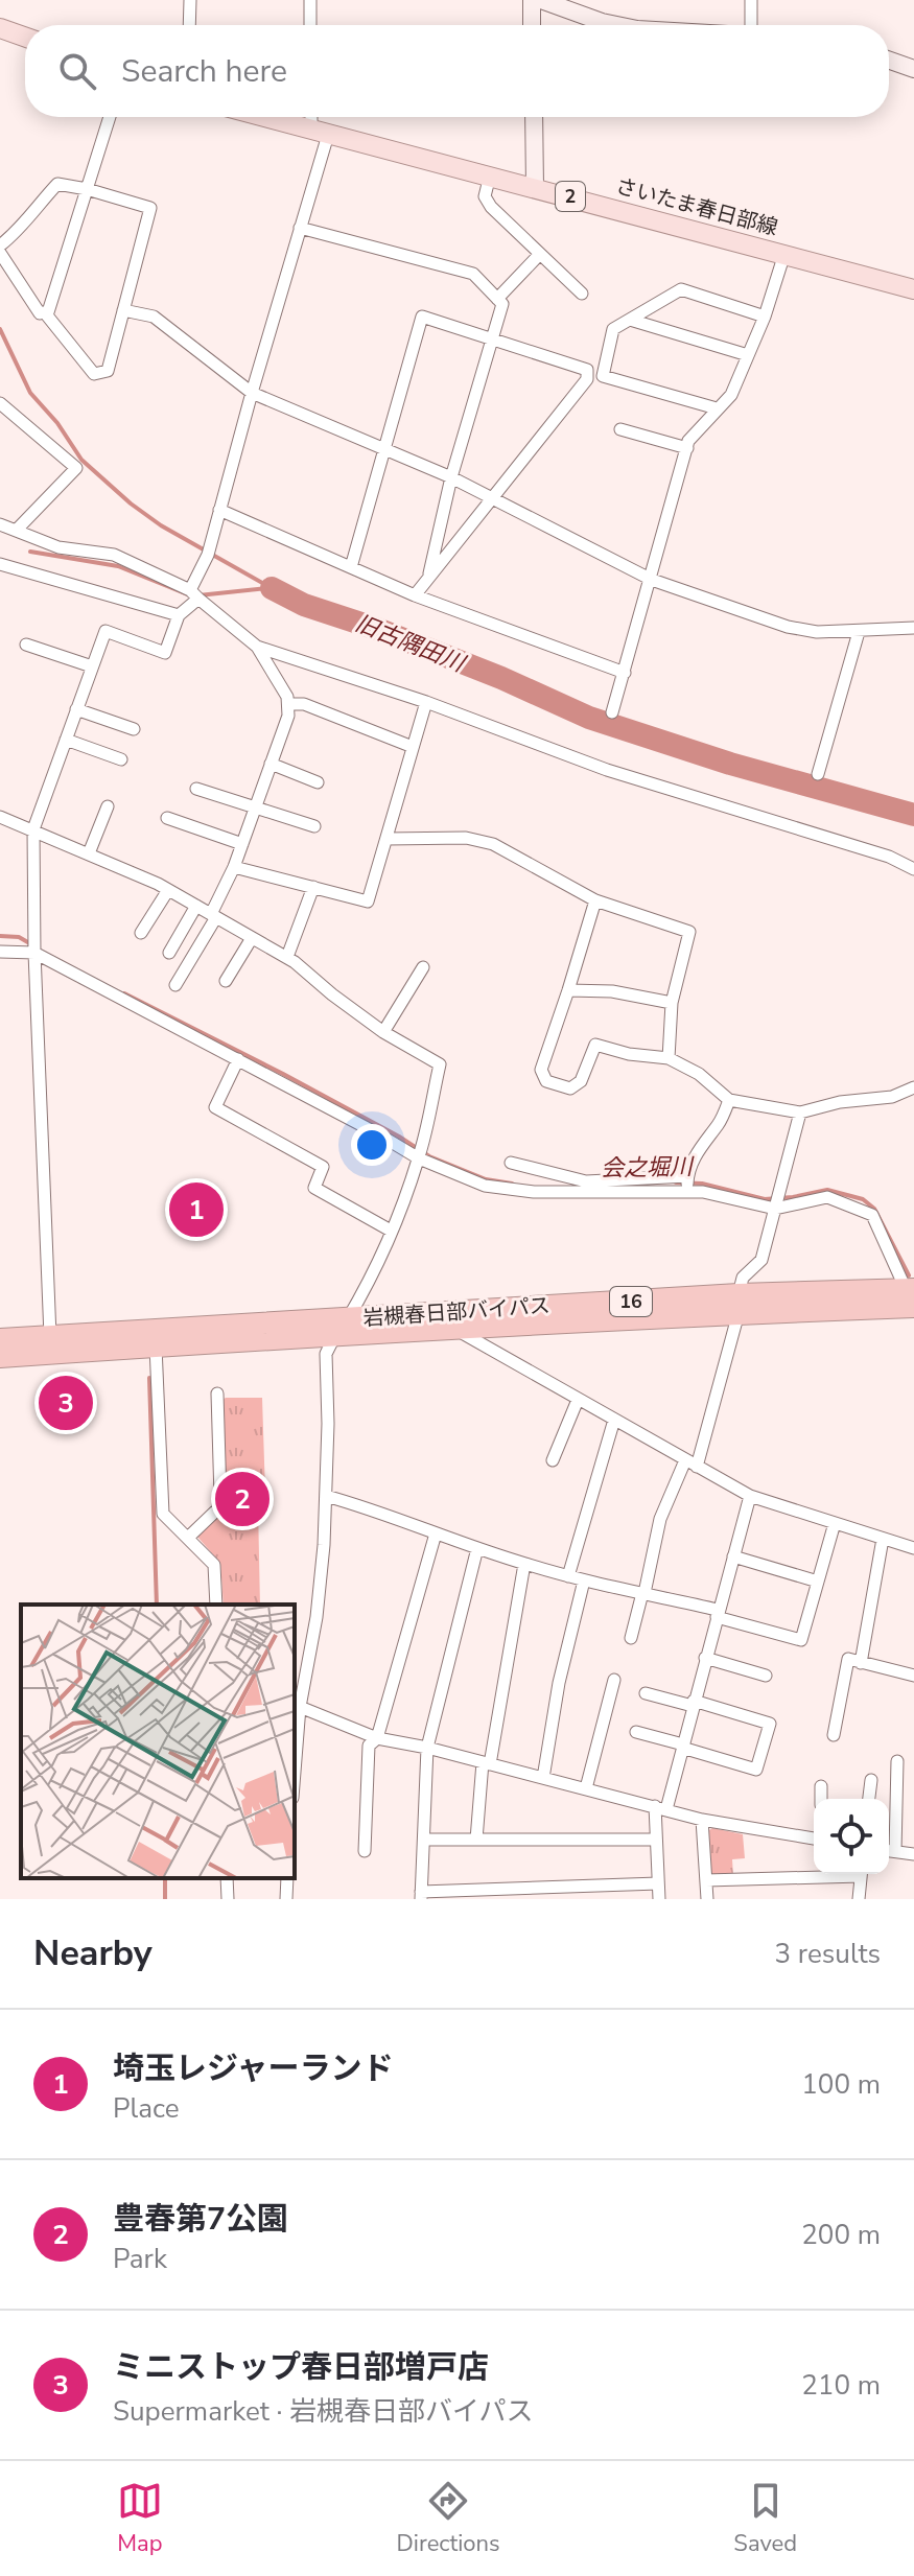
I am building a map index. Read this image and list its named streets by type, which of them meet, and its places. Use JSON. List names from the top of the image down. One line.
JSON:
{"streets":{"highway":["16","岩槻春日部バイパス"],"main road":["2","さいたま春日部線"]},"water":["旧古隅田川","会之堀川"],"page":{"search":"Search here","pins":["1","3","2"],"heading":["Nearby","3 results"],"list":[{"mark":"1","name":"埼玉レジャーランド","note":"Place","value":"100 m"},{"mark":"2","name":"豊春第7公園","note":"Park","value":"200 m"},{"mark":"3","name":"ミニストップ春日部増戸店","note":"Supermarket · 岩槻春日部バイパス","value":"210 m"}],"nav":["Map","Directions","Saved"]}}
